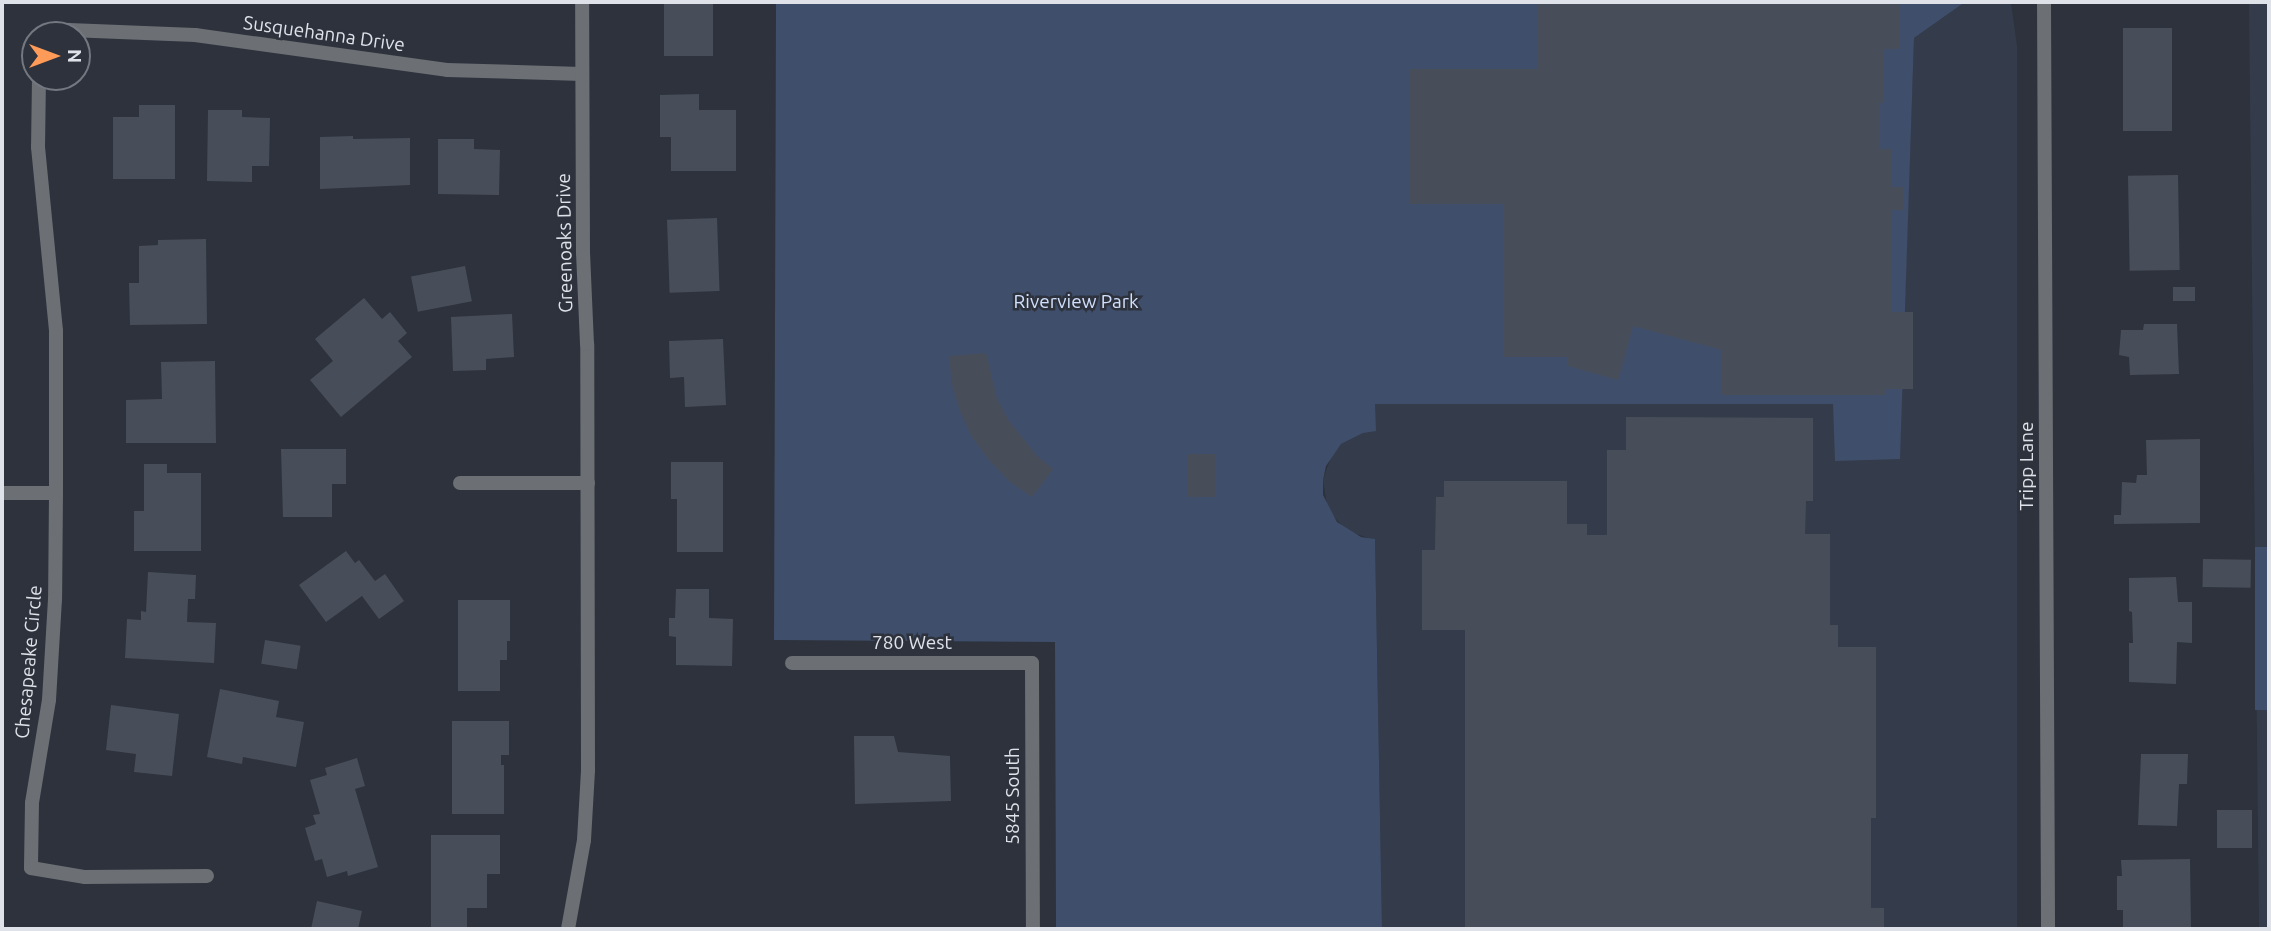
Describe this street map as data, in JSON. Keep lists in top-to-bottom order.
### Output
{
  "streets": {
    "street": [
      "Susquehanna Drive",
      "Greenoaks Drive",
      "Tripp Lane",
      "780 West",
      "Chesapeake Circle",
      "5845 South"
    ]
  },
  "crossings": [
    ["Susquehanna Drive", "Greenoaks Drive"],
    ["780 West", "5845 South"]
  ],
  "parks": ["Riverview Park"],
  "north": "right"
}
